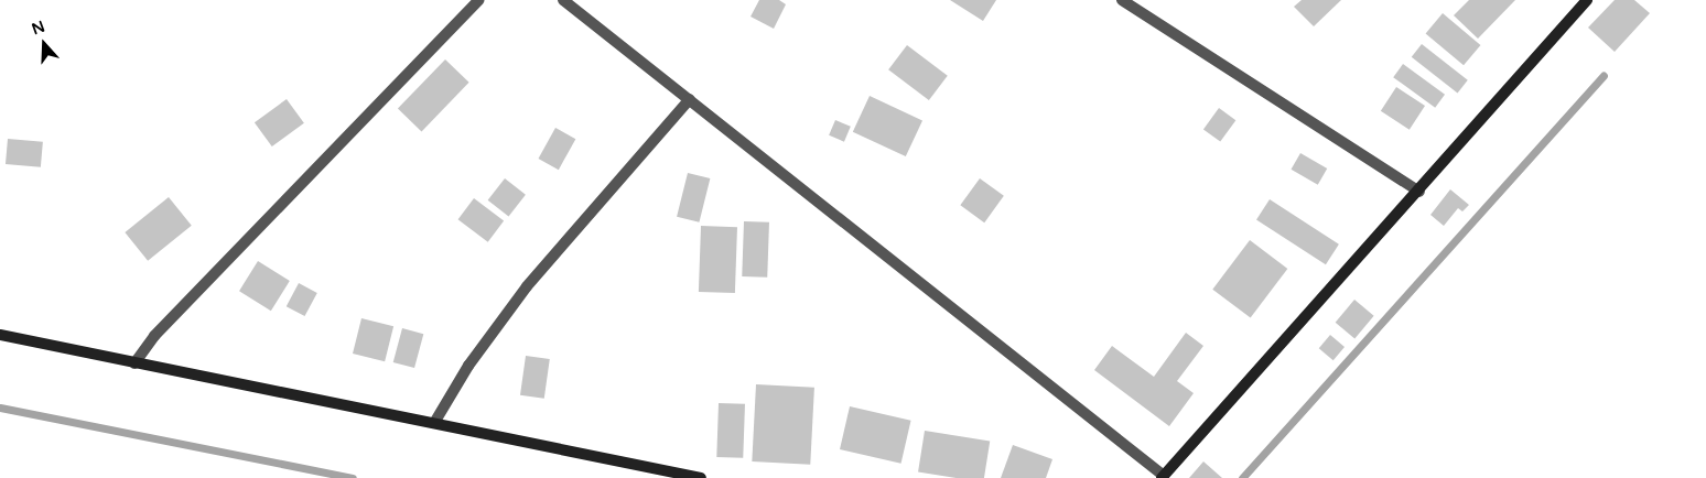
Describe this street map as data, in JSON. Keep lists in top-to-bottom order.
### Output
{
  "north": "top"
}
